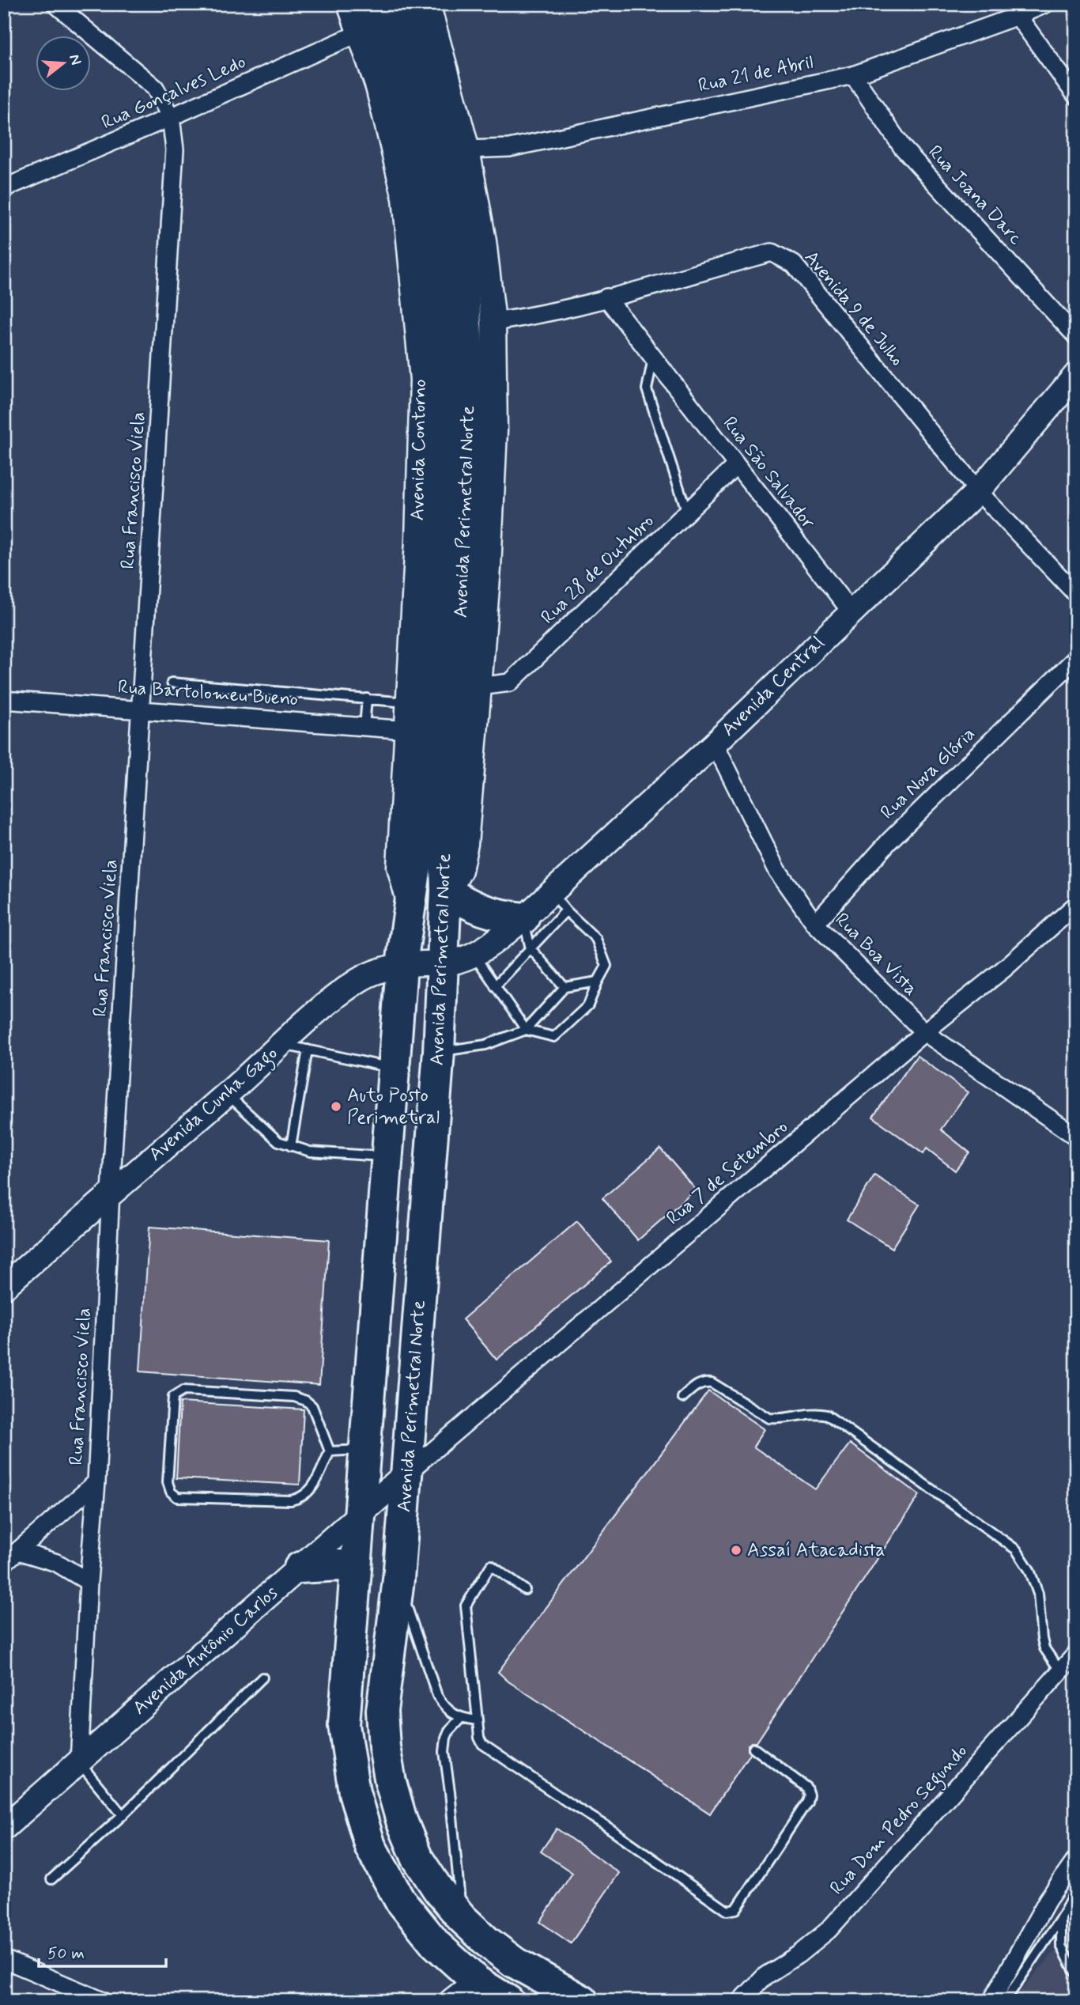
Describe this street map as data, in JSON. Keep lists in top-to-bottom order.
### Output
{
  "streets": {
    "highway": ["Avenida Perimetral Norte"],
    "street": [
      "Rua 21 de Abril",
      "Rua Gonçalves Ledo",
      "Rua Joana Darc",
      "Avenida 9 de Julho",
      "Avenida Contorno",
      "Rua São Salvador",
      "Rua Francisco Viela",
      "Rua 28 de Outubro",
      "Avenida Central",
      "Rua Bartolomeu Bueno",
      "Rua Nova Glória",
      "Rua Boa Vista",
      "Avenida Cunha Gago",
      "Rua 7 de Setembro",
      "Avenida Antônio Carlos",
      "Rua Dom Pedro Segundo"
    ]
  },
  "crossings": [
    ["Rua 21 de Abril", "Rua Joana Darc"],
    ["Rua Gonçalves Ledo", "Avenida Contorno"],
    ["Rua Gonçalves Ledo", "Rua Francisco Viela"],
    ["Avenida 9 de Julho", "Rua São Salvador"],
    ["Avenida 9 de Julho", "Avenida Central"],
    ["Avenida Contorno", "Avenida Perimetral Norte"],
    ["Avenida Contorno", "Rua Bartolomeu Bueno"],
    ["Rua São Salvador", "Rua 28 de Outubro"],
    ["Rua São Salvador", "Avenida Central"],
    ["Rua Francisco Viela", "Rua Bartolomeu Bueno"],
    ["Rua Francisco Viela", "Avenida Cunha Gago"],
    ["Rua Francisco Viela", "Avenida Antônio Carlos"],
    ["Avenida Perimetral Norte", "Avenida Central"],
    ["Avenida Perimetral Norte", "Avenida Cunha Gago"],
    ["Avenida Perimetral Norte", "Rua 7 de Setembro"],
    ["Avenida Perimetral Norte", "Avenida Antônio Carlos"],
    ["Avenida Central", "Rua Boa Vista"],
    ["Avenida Central", "Avenida Cunha Gago"],
    ["Rua Nova Glória", "Rua Boa Vista"],
    ["Rua Boa Vista", "Rua 7 de Setembro"],
    ["Rua 7 de Setembro", "Avenida Antônio Carlos"]
  ],
  "places": ["Auto Posto Perimetral", "Assaí Atacadista"],
  "scale_bar": "50 m",
  "north": "right"
}
